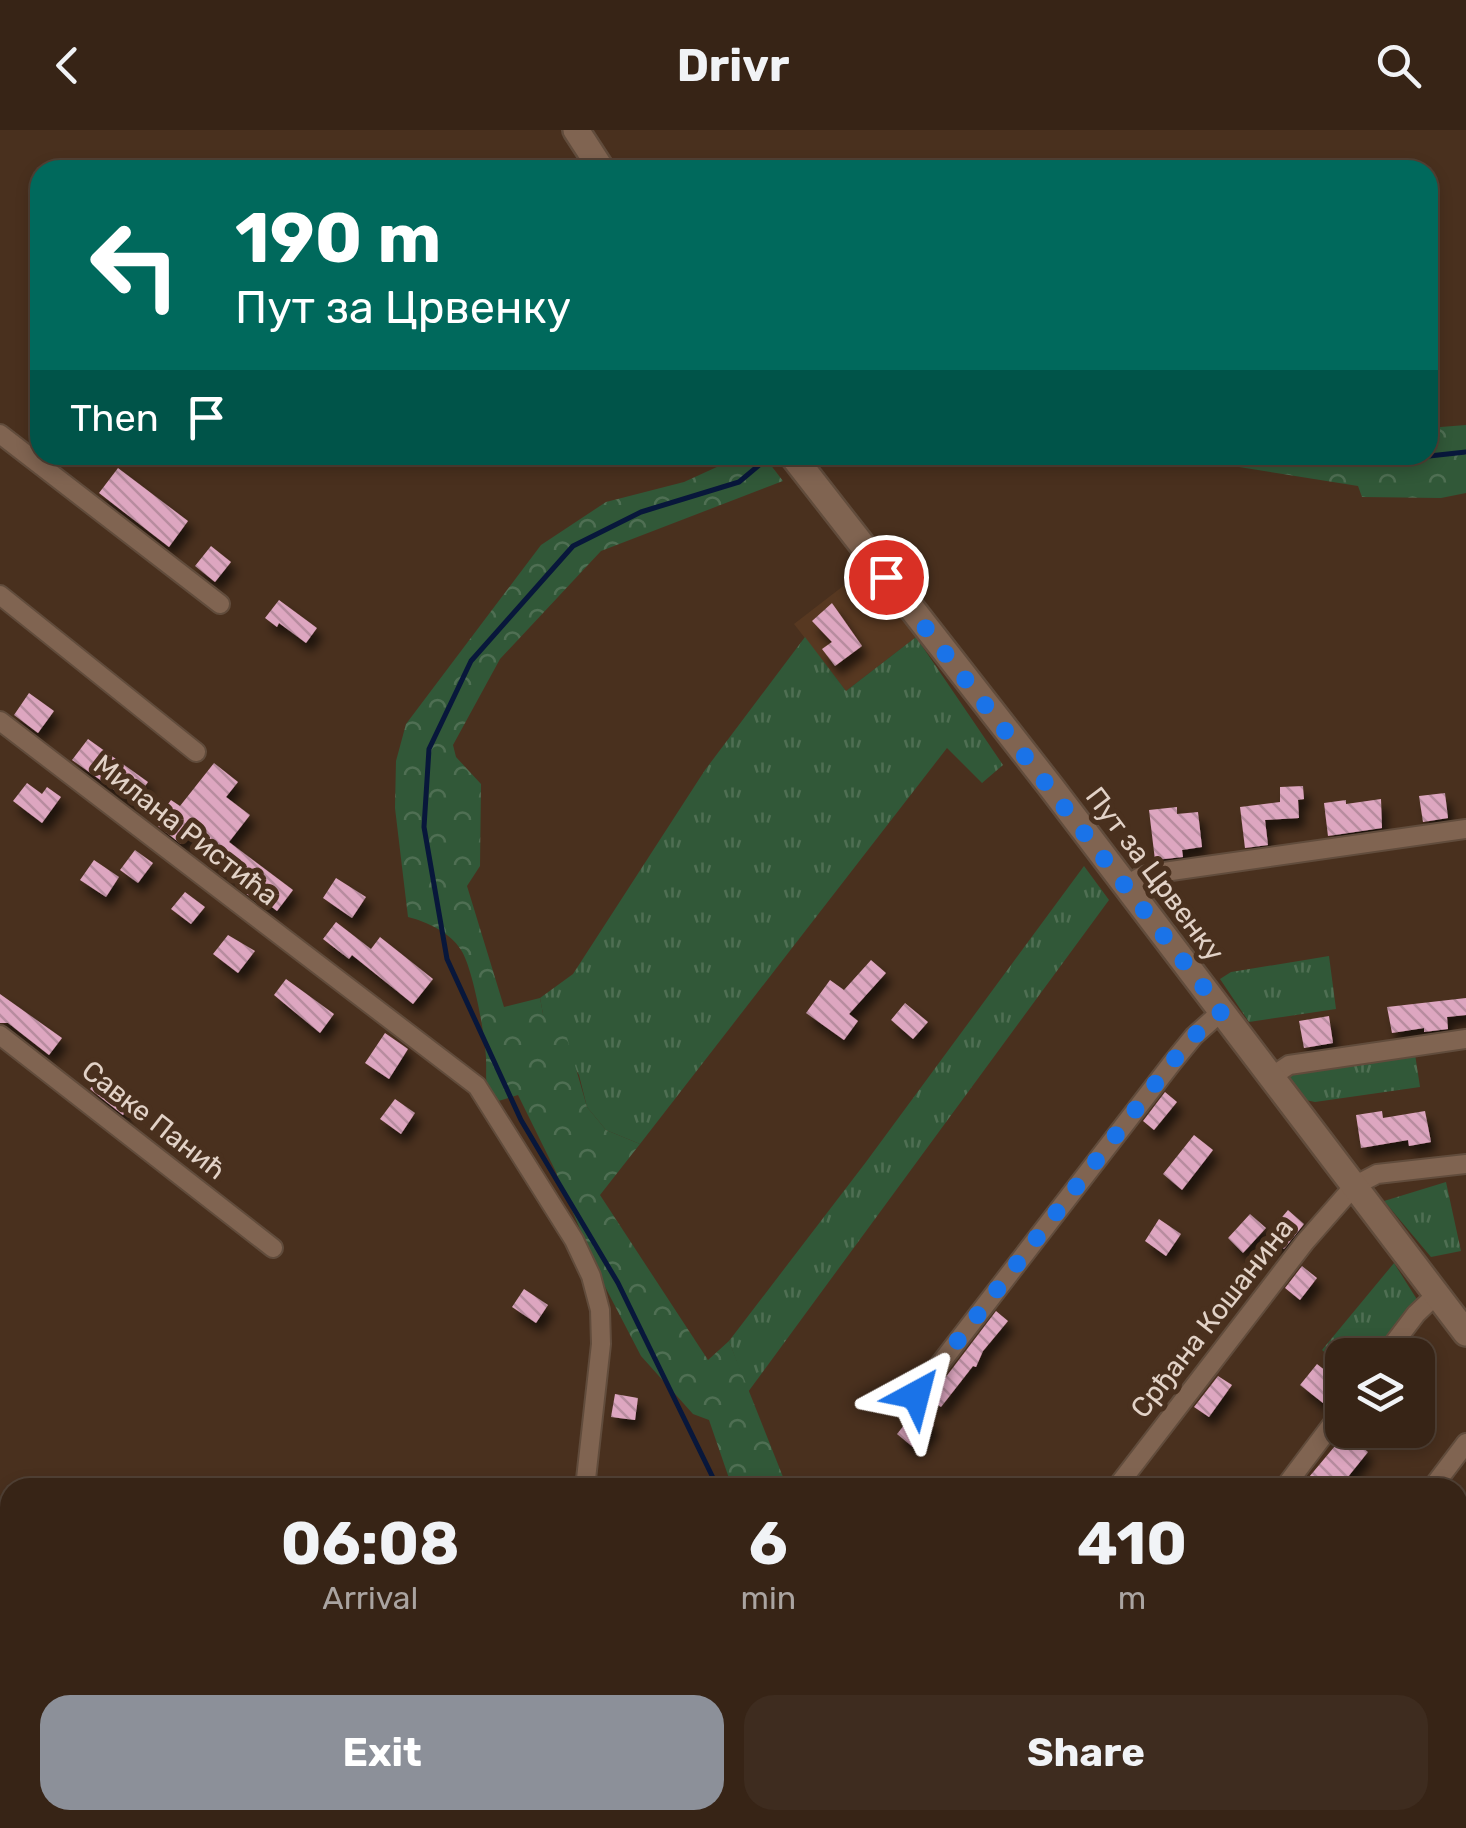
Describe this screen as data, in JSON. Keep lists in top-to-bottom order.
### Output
{
  "streets": {
    "street": [
      "Милана Ристића",
      "Пут за Црвенку",
      "Савке Панић",
      "Срђана Кошанина"
    ]
  },
  "crossings": [
    ["Пут за Црвенку", "Срђана Кошанина"]
  ],
  "page": {
    "header": "Drivr",
    "turn": ["190 m", "Пут за Црвенку"],
    "then": "Then",
    "eta": [
      "06:08",
      "Arrival",
      "6",
      "min",
      "410",
      "m"
    ],
    "buttons": ["Exit", "Share"]
  }
}
